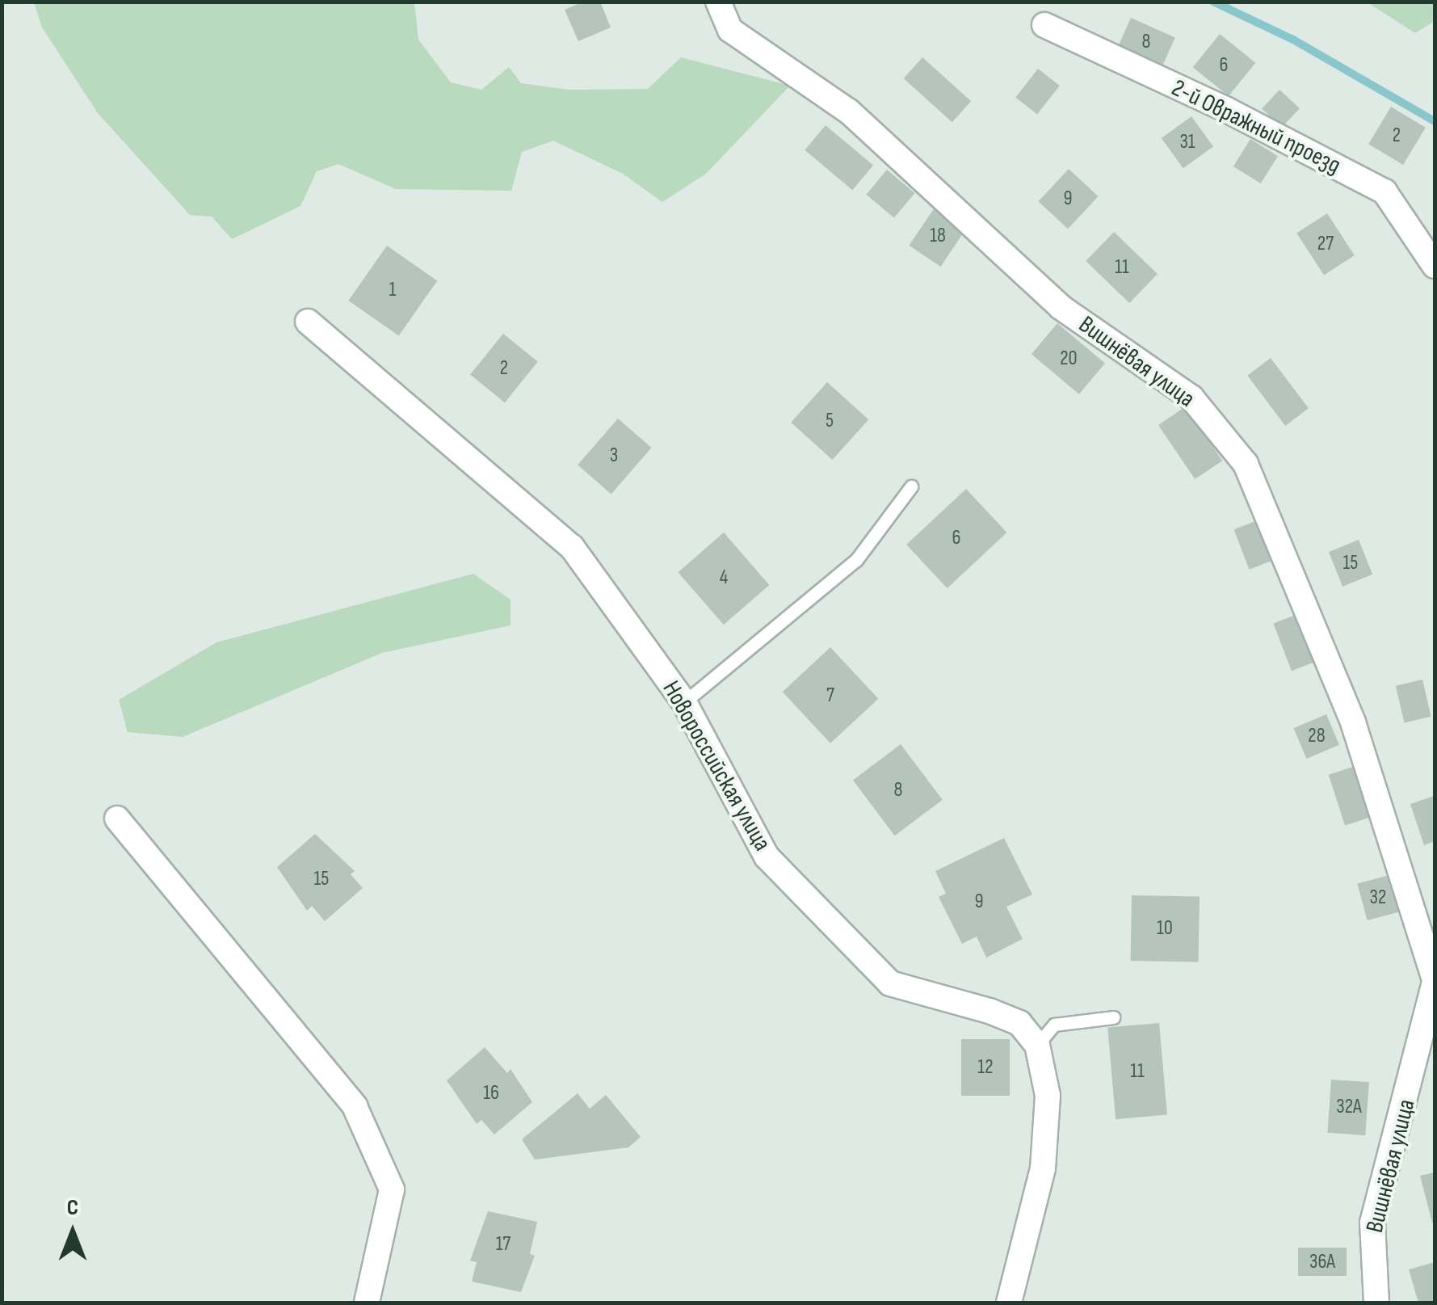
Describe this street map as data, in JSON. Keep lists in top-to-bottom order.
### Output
{
  "streets": {
    "street": ["2-й Овражный проезд", "Вишнёвая улица", "Новороссийская улица"]
  },
  "house_numbers": [
    "8",
    "6",
    "2",
    "31",
    "9",
    "18",
    "27",
    "11",
    "1",
    "20",
    "2",
    "5",
    "3",
    "6",
    "15",
    "4",
    "7",
    "28",
    "8",
    "15",
    "32",
    "9",
    "10",
    "12",
    "11",
    "16",
    "32А",
    "17",
    "36А"
  ],
  "north": "top"
}
